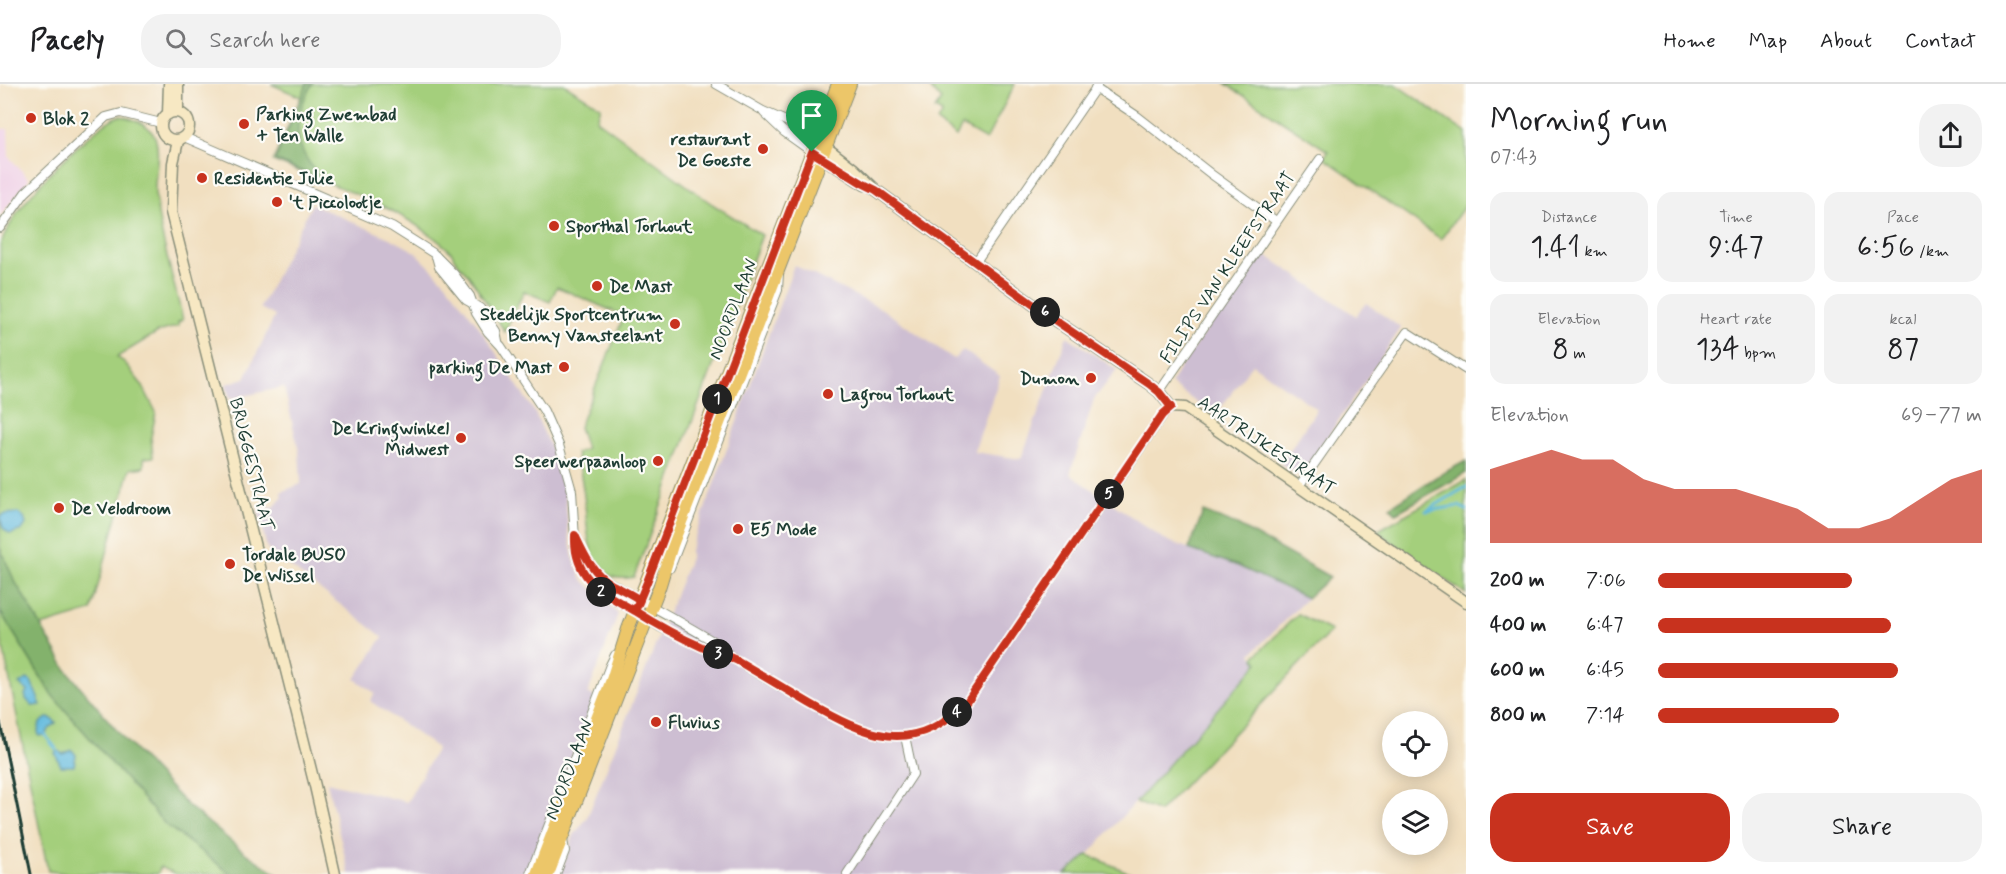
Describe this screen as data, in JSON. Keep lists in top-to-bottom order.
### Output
{
  "streets": {
    "main road": ["NOORDLAAN"],
    "street": ["FILIPS VAN KLEEFSTRAAT", "AARTRIJKESTRAAT", "BRUGGESTRAAT"]
  },
  "crossings": [
    ["FILIPS VAN KLEEFSTRAAT", "AARTRIJKESTRAAT"],
    ["NOORDLAAN", "AARTRIJKESTRAAT"]
  ],
  "places": [
    "Blok 2",
    "Parking Zwembad + Ten Walle",
    "restaurant De Goeste",
    "Residentie Julie",
    "'t Piccolootje",
    "Sporthal Torhout",
    "De Mast",
    "Stedelijk Sportcentrum Benny Vansteelant",
    "parking De Mast",
    "Dumon",
    "Lagrou Torhout",
    "De Kringwinkel Midwest",
    "Speerwerpaanloop",
    "De Velodroom",
    "E5 Mode",
    "Tordale BUSO De Wissel",
    "Fluvius"
  ],
  "page": {
    "header": "Pacely",
    "search": "Search here",
    "nav": [
      "Home",
      "Map",
      "About",
      "Contact"
    ],
    "heading": ["Morning run", "07:43"],
    "stats": [
      ["Distance", "1.41 km"],
      ["Time", "9:47"],
      ["Pace", "6:56 /km"],
      ["Elevation", "8 m"],
      ["Heart rate", "134 bpm"],
      ["kcal", "87"]
    ],
    "pins": [
      "6",
      "1",
      "5",
      "2",
      "3",
      "4"
    ],
    "chart": ["Elevation", "69–77 m"],
    "list": [
      {
        "name": "200 m",
        "note": "7:06"
      },
      {
        "name": "400 m",
        "note": "6:47"
      },
      {
        "name": "600 m",
        "note": "6:45"
      },
      {
        "name": "800 m",
        "note": "7:14"
      }
    ],
    "buttons": ["Save", "Share"]
  }
}
